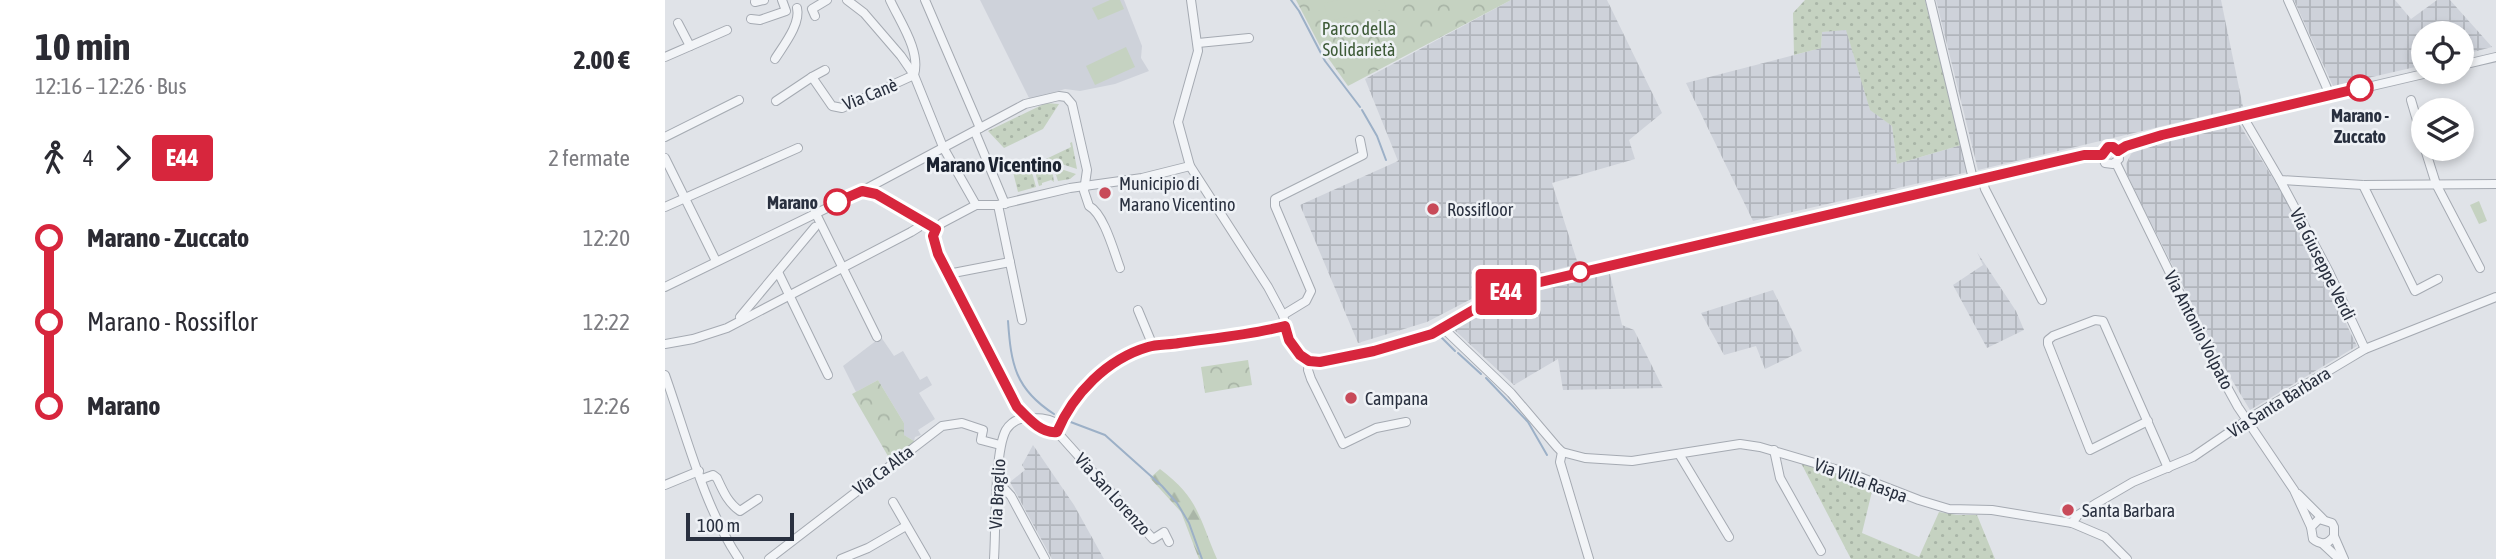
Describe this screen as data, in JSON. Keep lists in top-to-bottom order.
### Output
{
  "streets": {
    "street": [
      "Via Canè",
      "Via Giuseppe Verdi",
      "Via Antonio Volpato",
      "Via Santa Barbara",
      "Via Ca Alta",
      "Via Villa Raspa",
      "Via Braglio",
      "Via San Lorenzo"
    ]
  },
  "crossings": [
    ["Via Giuseppe Verdi", "Via Santa Barbara"],
    ["Via Antonio Volpato", "Via Santa Barbara"],
    ["Via Santa Barbara", "Via Villa Raspa"],
    ["Via Ca Alta", "Via Braglio"]
  ],
  "districts": ["Marano Vicentino"],
  "parks": ["Parco della Solidarietà"],
  "places": [
    "Marano - Zuccato",
    "Municipio di Marano Vicentino",
    "Marano",
    "Rossifloor",
    "Campana",
    "Santa Barbara"
  ],
  "lines": ["bus line E44"],
  "scale_bar": "100 m",
  "page": {
    "heading": ["10 min", "12:16 – 12:26 · Bus", "2.00 €"],
    "on_map": "E44",
    "legs": ["4", "E44", "2 fermate"],
    "list": [
      {
        "name": "Marano - Zuccato",
        "value": "12:20"
      },
      {
        "name": "Marano - Rossiflor",
        "value": "12:22"
      },
      {
        "name": "Marano",
        "value": "12:26"
      }
    ],
    "scale": "100 m"
  }
}
